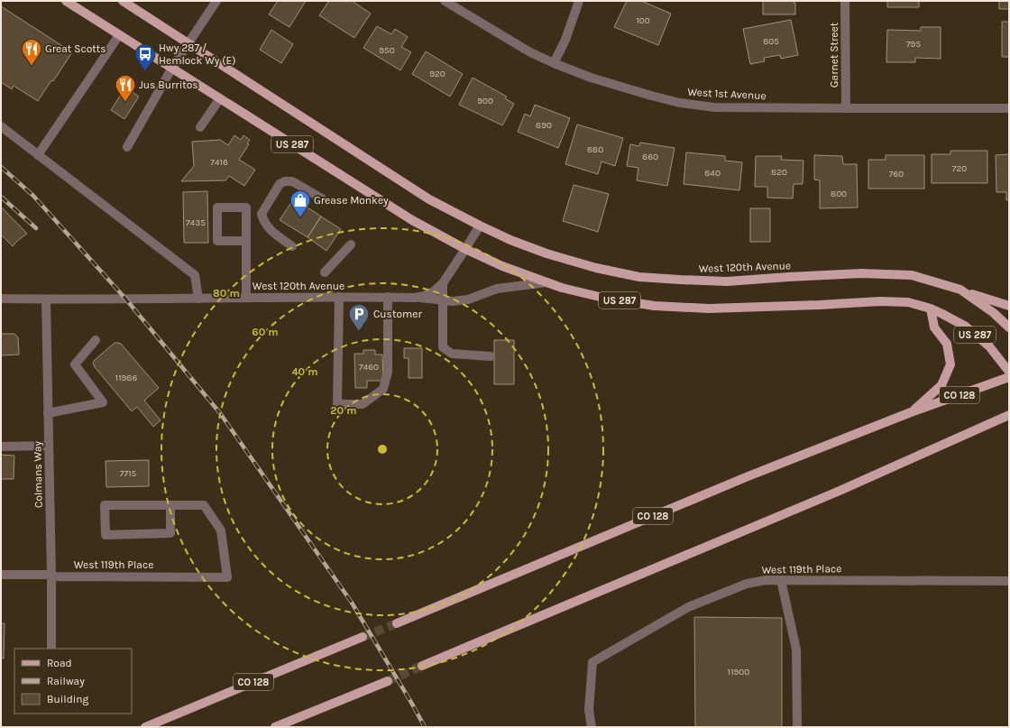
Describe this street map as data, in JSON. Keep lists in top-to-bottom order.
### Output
{
  "streets": {
    "main road": ["US 287", "West 120th Avenue", "CO 128"],
    "street": [
      "Garnet Street",
      "West 1st Avenue",
      "Colmans Way",
      "West 119th Place"
    ]
  },
  "crossings": [
    ["Garnet Street", "West 1st Avenue"],
    ["US 287", "West 120th Avenue"],
    ["West 120th Avenue", "Colmans Way"],
    ["Colmans Way", "West 119th Place"]
  ],
  "places": {
    "restaurant": ["Great Scotts", "Jus Burritos"],
    "bus stop": ["Hwy 287 / Hemlock Wy (E)"],
    "shop": ["Grease Monkey"],
    "parking": ["Customer"]
  },
  "house_numbers": [
    "100",
    "805",
    "795",
    "950",
    "920",
    "900",
    "890",
    "880",
    "860",
    "7416",
    "720",
    "820",
    "840",
    "760",
    "800",
    "7435",
    "7460",
    "11986",
    "7715",
    "11900"
  ],
  "legend": ["Road", "Railway", "Building"],
  "rings": [
    "80 m",
    "60 m",
    "40 m",
    "20 m"
  ]
}
